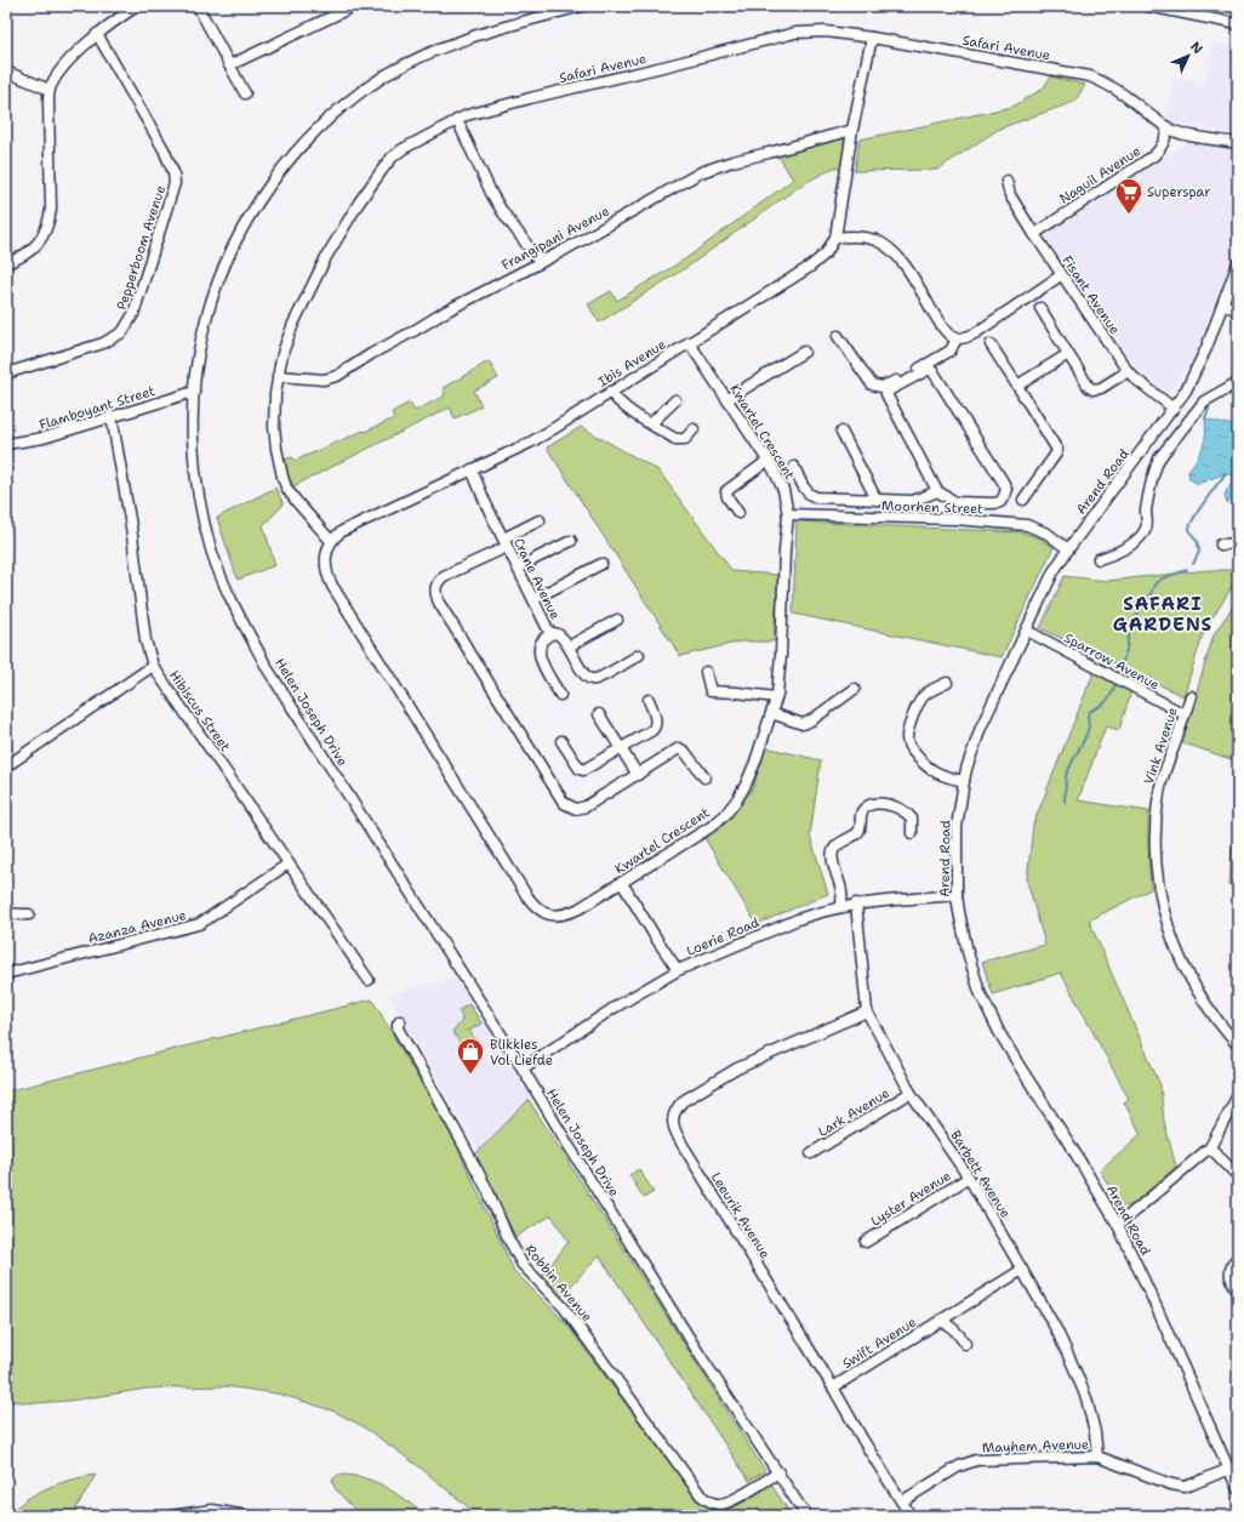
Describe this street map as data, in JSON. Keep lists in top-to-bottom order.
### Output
{
  "streets": {
    "street": [
      "Safari Avenue",
      "Naguil Avenue",
      "Frangipani Avenue",
      "Pepperboom Avenue",
      "Fisant Avenue",
      "Ibis Avenue",
      "Flamboyant Street",
      "Kwartel Crescent",
      "Arend Road",
      "Moorhen Street",
      "Crane Avenue",
      "Sparrow Avenue",
      "Hibiscus Street",
      "Helen Joseph Drive",
      "Vink Avenue",
      "Azanza Avenue",
      "Loerie Road",
      "Lark Avenue",
      "Barbett Avenue",
      "Lyster Avenue",
      "Leeurik Avenue",
      "Robbin Avenue",
      "Swift Avenue",
      "Mayhem Avenue"
    ]
  },
  "crossings": [
    ["Safari Avenue", "Naguil Avenue"],
    ["Safari Avenue", "Frangipani Avenue"],
    ["Safari Avenue", "Ibis Avenue"],
    ["Safari Avenue", "Kwartel Crescent"],
    ["Naguil Avenue", "Fisant Avenue"],
    ["Frangipani Avenue", "Ibis Avenue"],
    ["Fisant Avenue", "Arend Road"],
    ["Ibis Avenue", "Kwartel Crescent"],
    ["Ibis Avenue", "Crane Avenue"],
    ["Flamboyant Street", "Hibiscus Street"],
    ["Flamboyant Street", "Helen Joseph Drive"],
    ["Kwartel Crescent", "Moorhen Street"],
    ["Arend Road", "Moorhen Street"],
    ["Arend Road", "Sparrow Avenue"],
    ["Arend Road", "Loerie Road"],
    ["Arend Road", "Mayhem Avenue"],
    ["Sparrow Avenue", "Vink Avenue"],
    ["Hibiscus Street", "Azanza Avenue"],
    ["Helen Joseph Drive", "Loerie Road"],
    ["Helen Joseph Drive", "Robbin Avenue"],
    ["Loerie Road", "Barbett Avenue"],
    ["Lark Avenue", "Barbett Avenue"],
    ["Barbett Avenue", "Lyster Avenue"],
    ["Barbett Avenue", "Leeurik Avenue"],
    ["Barbett Avenue", "Swift Avenue"],
    ["Barbett Avenue", "Mayhem Avenue"],
    ["Leeurik Avenue", "Swift Avenue"],
    ["Leeurik Avenue", "Mayhem Avenue"]
  ],
  "districts": ["SAFARI GARDENS"],
  "places": {
    "supermarket": ["Superspar"],
    "shop": ["Blikkies Vol Liefde"]
  },
  "north": "top right"
}
